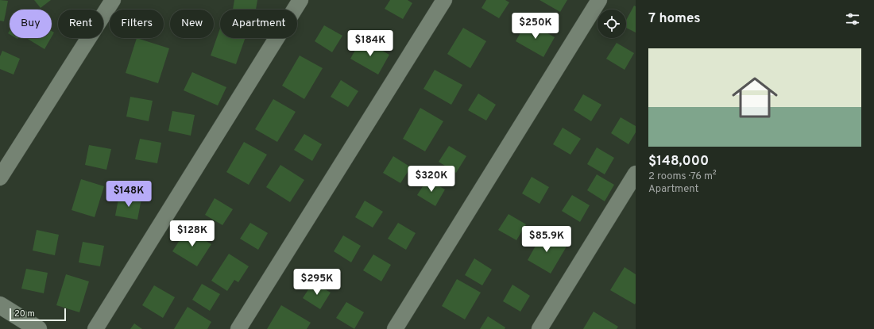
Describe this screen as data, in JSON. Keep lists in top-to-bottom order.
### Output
{
  "scale_bar": "20 m",
  "page": {
    "heading": "7 homes",
    "chip": [
      "Buy",
      "Rent",
      "Filters",
      "New",
      "Apartment"
    ],
    "price": [
      "$250K",
      "$184K",
      "$320K",
      "$148K",
      "$128K",
      "$85.9K",
      "$295K"
    ],
    "list": [
      {
        "name": "$148,000",
        "note": "2 rooms · 76 m² · Apartment"
      }
    ],
    "scale": "20 m"
  }
}
